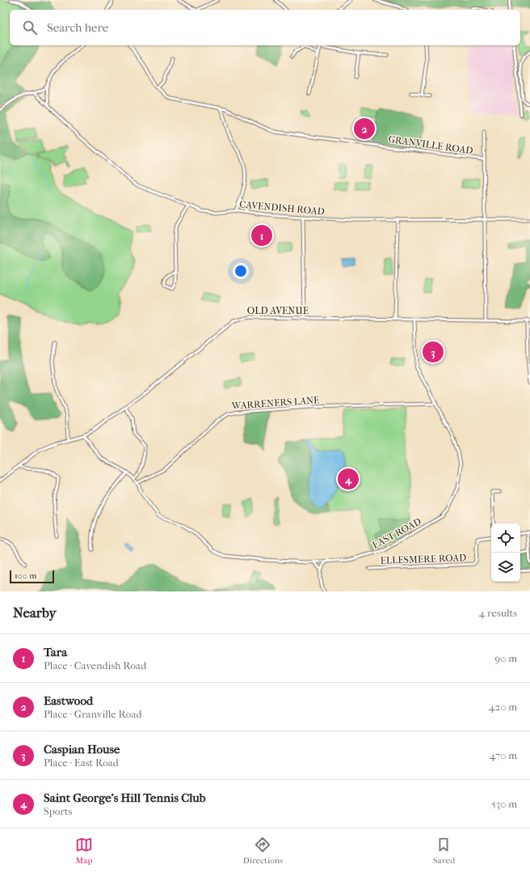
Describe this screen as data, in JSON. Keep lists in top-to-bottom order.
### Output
{
  "streets": {
    "street": [
      "GRANVILLE ROAD",
      "CAVENDISH ROAD",
      "OLD AVENUE",
      "WARRENERS LANE",
      "EAST ROAD",
      "ELLESMERE ROAD"
    ]
  },
  "crossings": [
    ["GRANVILLE ROAD", "CAVENDISH ROAD"],
    ["GRANVILLE ROAD", "OLD AVENUE"],
    ["OLD AVENUE", "EAST ROAD"],
    ["WARRENERS LANE", "EAST ROAD"]
  ],
  "scale_bar": "100 m",
  "page": {
    "search": "Search here",
    "pins": [
      "2",
      "1",
      "3",
      "4"
    ],
    "scale": "100 m",
    "heading": ["Nearby", "4 results"],
    "list": [
      {
        "mark": "1",
        "name": "Tara",
        "note": "Place · Cavendish Road",
        "value": "90 m"
      },
      {
        "mark": "2",
        "name": "Eastwood",
        "note": "Place · Granville Road",
        "value": "420 m"
      },
      {
        "mark": "3",
        "name": "Caspian House",
        "note": "Place · East Road",
        "value": "470 m"
      },
      {
        "mark": "4",
        "name": "Saint George's Hill Tennis Club",
        "note": "Sports",
        "value": "530 m"
      }
    ],
    "nav": ["Map", "Directions", "Saved"]
  }
}
